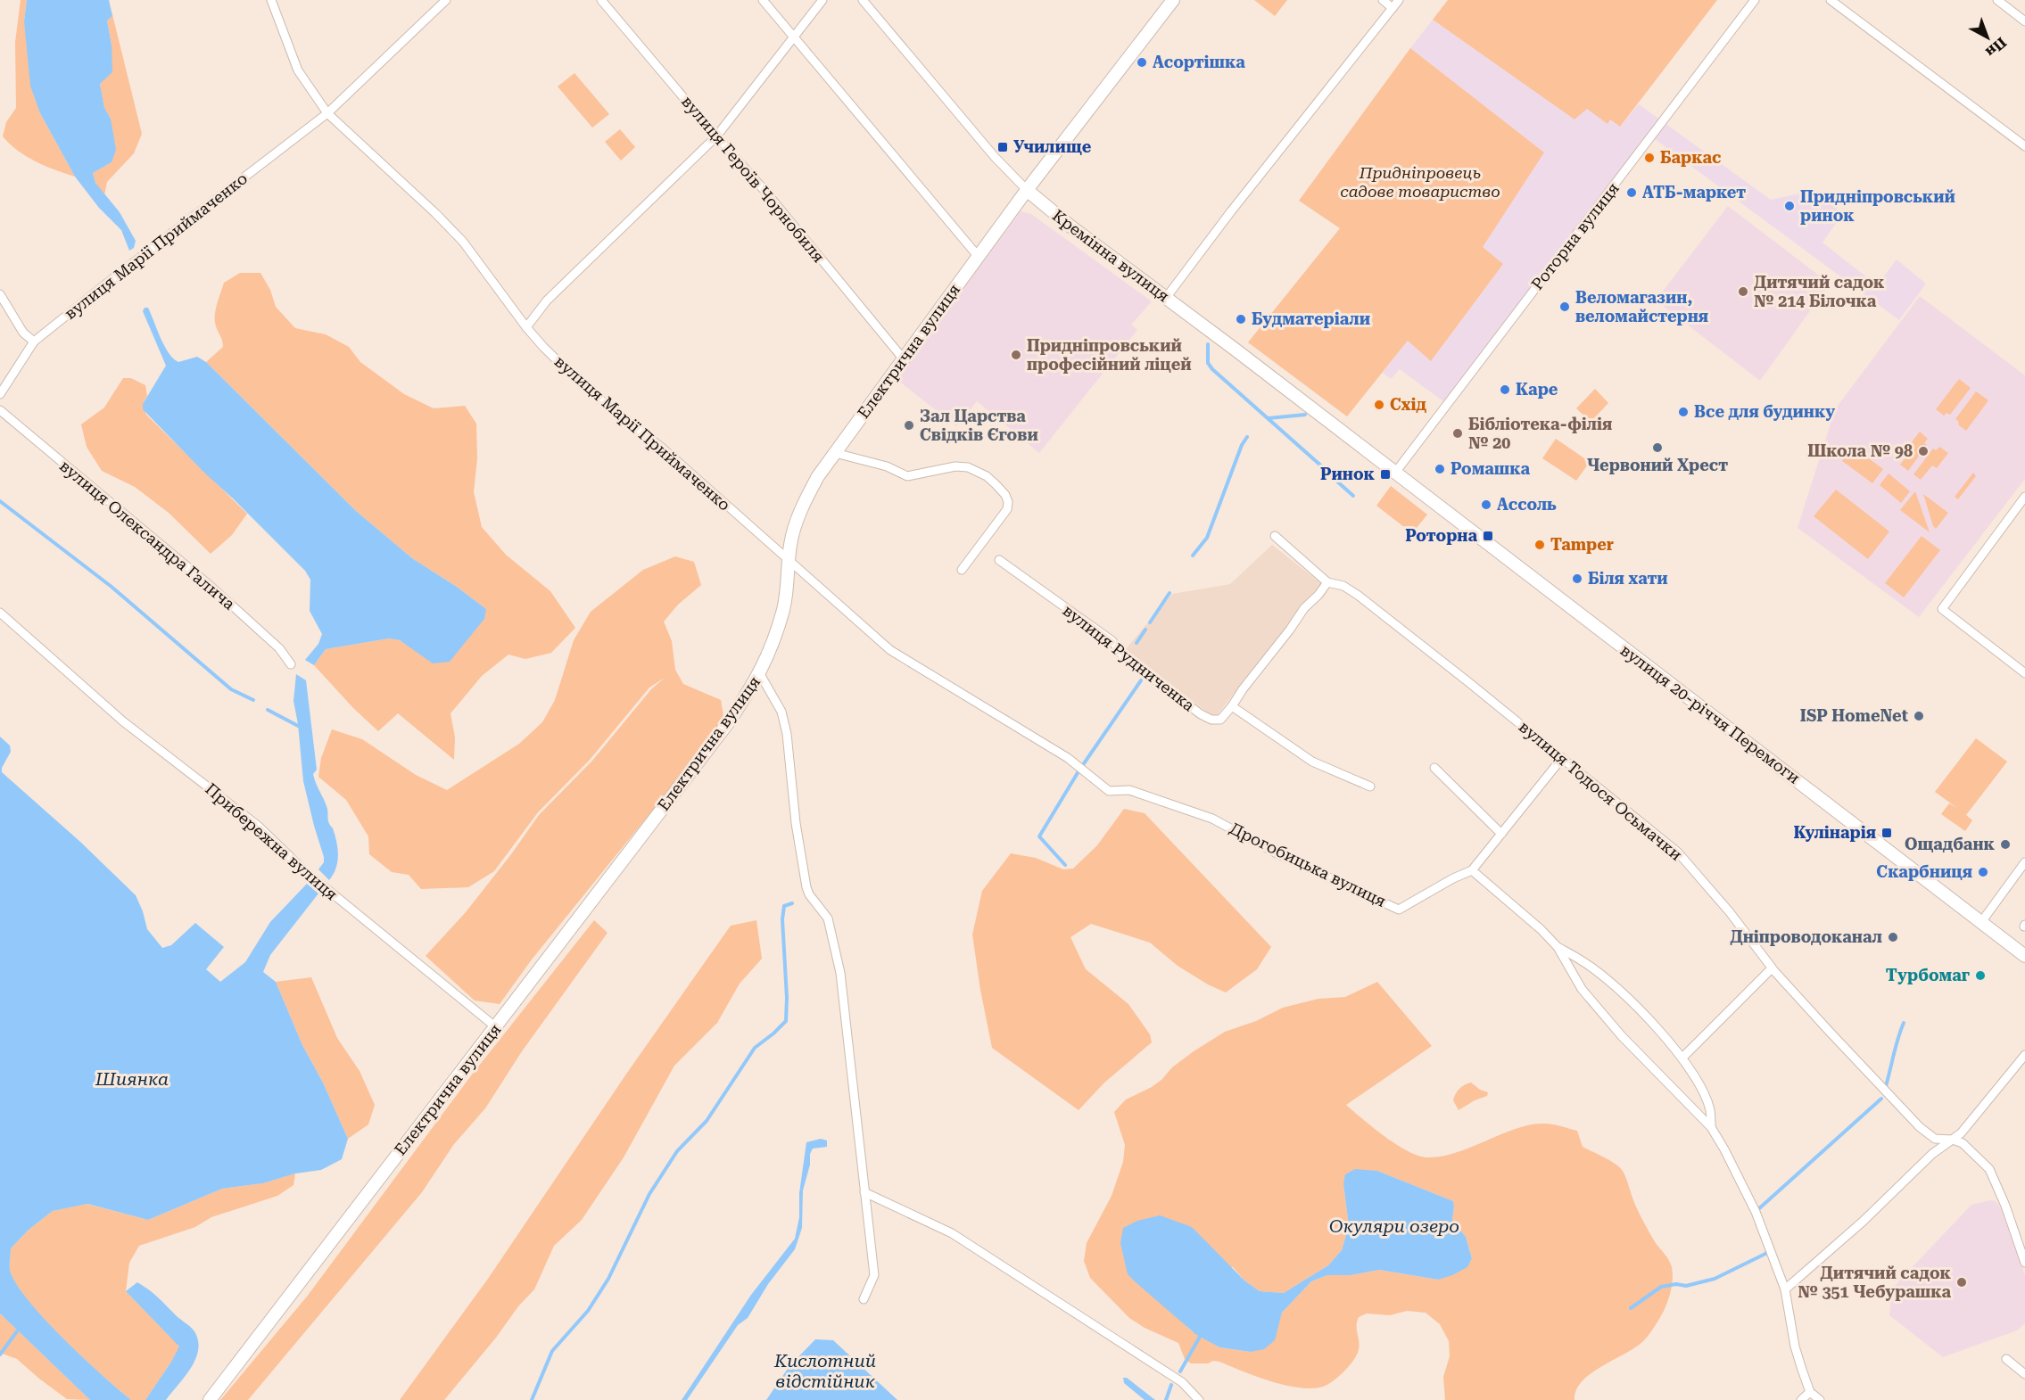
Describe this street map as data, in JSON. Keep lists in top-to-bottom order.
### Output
{
  "streets": {
    "street": [
      "вулиця Героїв Чорнобиля",
      "Роторна вулиця",
      "вулиця Марії Приймаченко",
      "Кремінна вулиця",
      "Електрична вулиця",
      "вулиця Олександра Галича",
      "вулиця Рудниченка",
      "вулиця 20-річчя Перемоги",
      "вулиця Тодося Осьмачки",
      "Прибережна вулиця",
      "Дрогобицька вулиця"
    ]
  },
  "crossings": [
    ["вулиця Героїв Чорнобиля", "Електрична вулиця"],
    ["Роторна вулиця", "Кремінна вулиця"],
    ["Роторна вулиця", "вулиця 20-річчя Перемоги"],
    ["вулиця Марії Приймаченко", "Електрична вулиця"],
    ["вулиця Марії Приймаченко", "Дрогобицька вулиця"],
    ["Кремінна вулиця", "Електрична вулиця"],
    ["Кремінна вулиця", "вулиця 20-річчя Перемоги"],
    ["Електрична вулиця", "Прибережна вулиця"],
    ["Електрична вулиця", "Дрогобицька вулиця"]
  ],
  "water": ["Шиянка", "Окуляри озеро", "Кислотний відстійник"],
  "parks": ["Придніпровець садове товариство"],
  "places": {
    "other": [
      "Асортішка",
      "Баркас",
      "АТБ-маркет",
      "Придніпровський ринок",
      "Дитячий садок № 214 Білочка",
      "Веломагазин, веломайстерня",
      "Будматеріали",
      "Придніпровський професійний ліцей",
      "Каре",
      "Схід",
      "Все для будинку",
      "Зал Царства Свідків Єгови",
      "Бібліотека-філія № 20",
      "Червоний Хрест",
      "Школа № 98",
      "Ромашка",
      "Ассоль",
      "Tamper",
      "Біля хати",
      "ISP HomeNet",
      "Ощадбанк",
      "Скарбниця",
      "Дніпроводоканал",
      "Турбомаг",
      "Дитячий садок № 351 Чебурашка"
    ],
    "transit": [
      "Училище",
      "Ринок",
      "Роторна",
      "Кулінарія"
    ]
  },
  "north": "bottom right"
}
